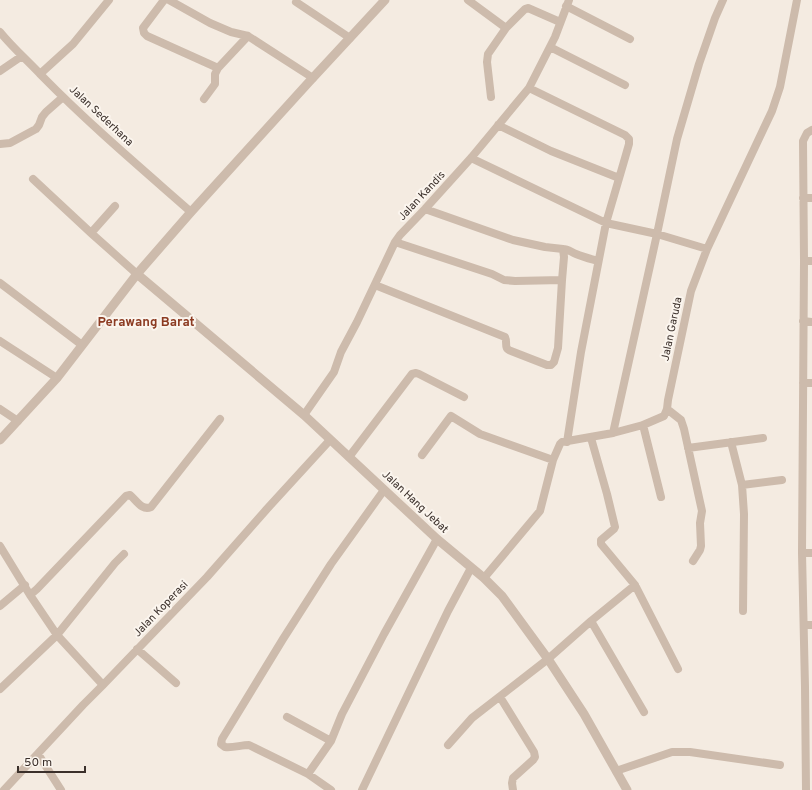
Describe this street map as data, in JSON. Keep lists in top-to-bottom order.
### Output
{
  "streets": {
    "street": [
      "Jalan Sederhana",
      "Jalan Kandis",
      "Jalan Garuda",
      "Jalan Hang Jebat",
      "Jalan Koperasi"
    ]
  },
  "crossings": [
    ["Jalan Kandis", "Jalan Hang Jebat"],
    ["Jalan Hang Jebat", "Jalan Koperasi"]
  ],
  "districts": ["Perawang Barat"],
  "scale_bar": "50 m"
}
